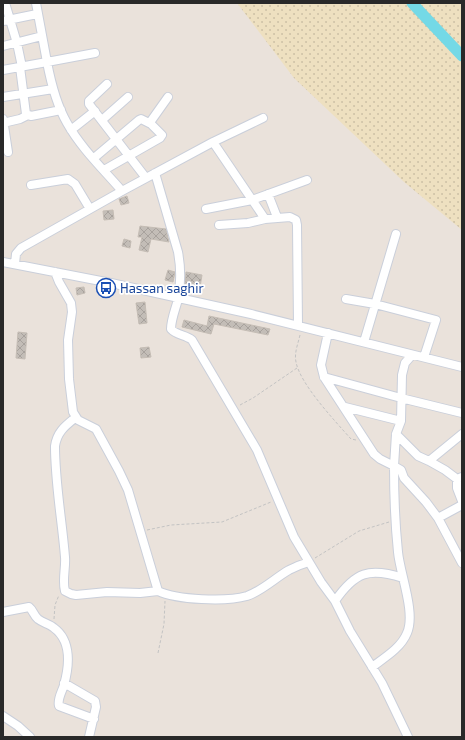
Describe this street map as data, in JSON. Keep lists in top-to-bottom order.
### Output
{
  "places": {
    "bus stop": ["Hassan saghir"]
  }
}
